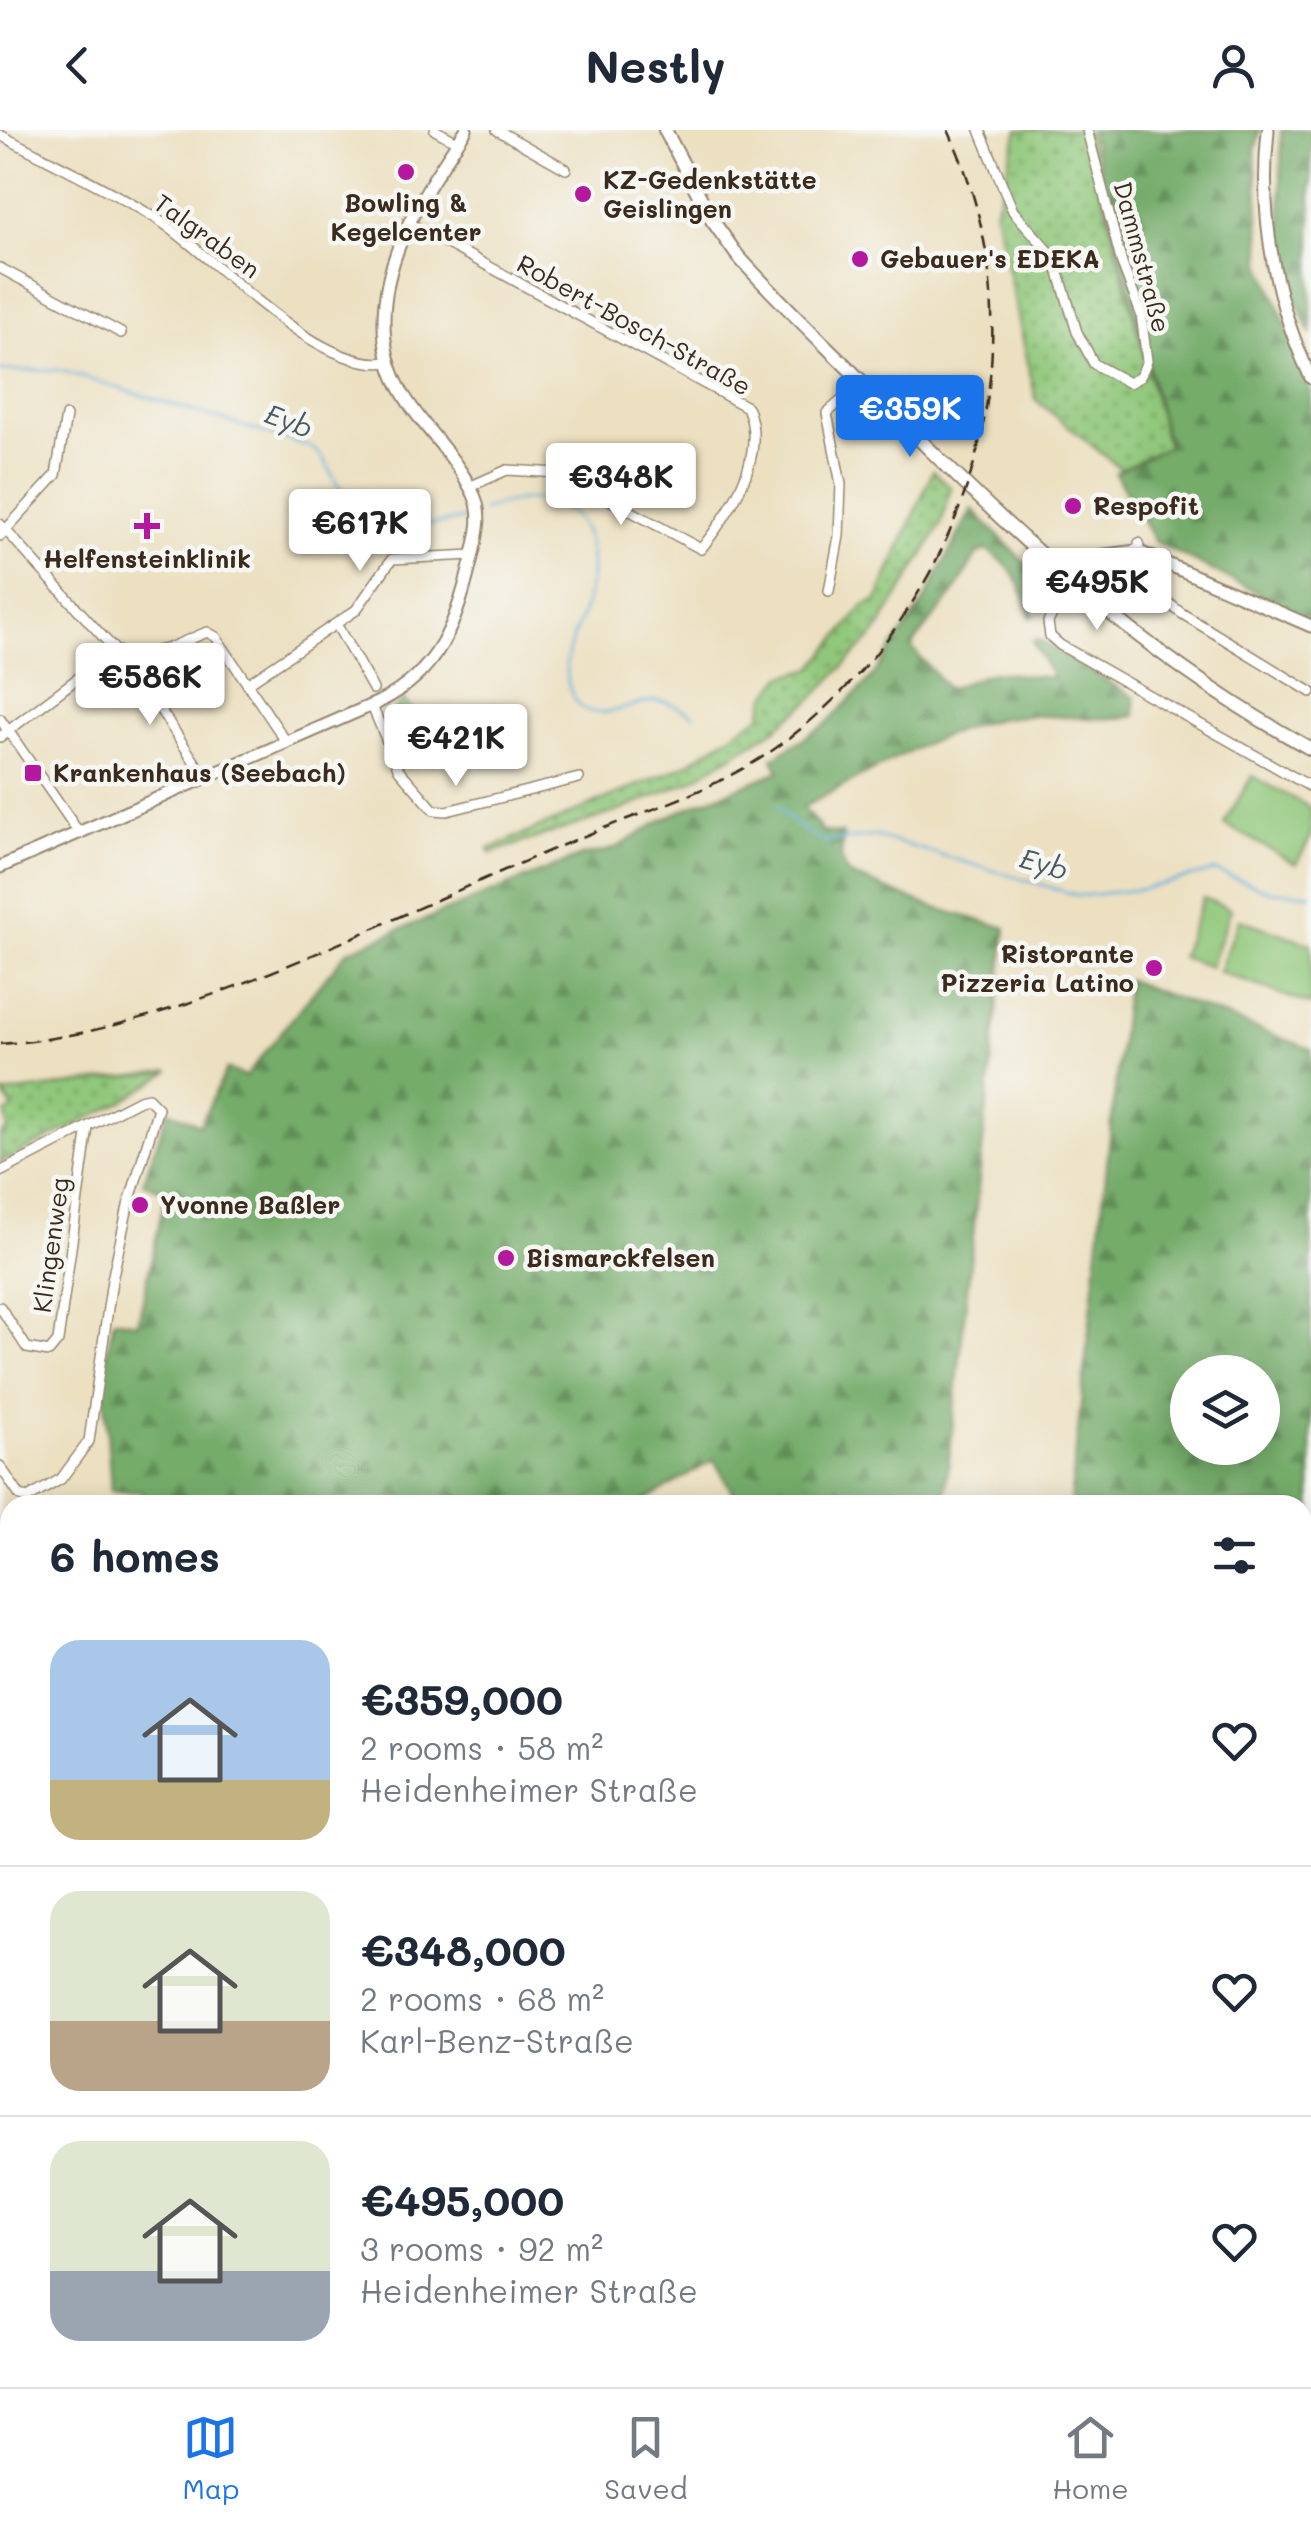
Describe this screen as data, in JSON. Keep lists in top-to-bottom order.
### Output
{
  "streets": {
    "street": [
      "Talgraben",
      "Dammstraße",
      "Robert-Bosch-Straße",
      "Klingenweg"
    ]
  },
  "water": ["Eyb"],
  "places": {
    "other": [
      "Bowling & Kegelcenter",
      "KZ-Gedenkstätte Geislingen",
      "Gebauer's EDEKA",
      "Respofit",
      "Ristorante Pizzeria Latino",
      "Yvonne Baßler",
      "Bismarckfelsen"
    ],
    "health": ["Helfensteinklinik"],
    "transit": ["Krankenhaus (Seebach)"]
  },
  "page": {
    "header": "Nestly",
    "price": [
      "€359K",
      "€348K",
      "€617K",
      "€495K",
      "€586K",
      "€421K"
    ],
    "heading": "6 homes",
    "list": [
      {
        "name": "€359,000",
        "note": "2 rooms · 58 m² · Heidenheimer Straße"
      },
      {
        "name": "€348,000",
        "note": "2 rooms · 68 m² · Karl-Benz-Straße"
      },
      {
        "name": "€495,000",
        "note": "3 rooms · 92 m² · Heidenheimer Straße"
      }
    ],
    "tabs": ["Map", "Saved", "Home"]
  }
}
